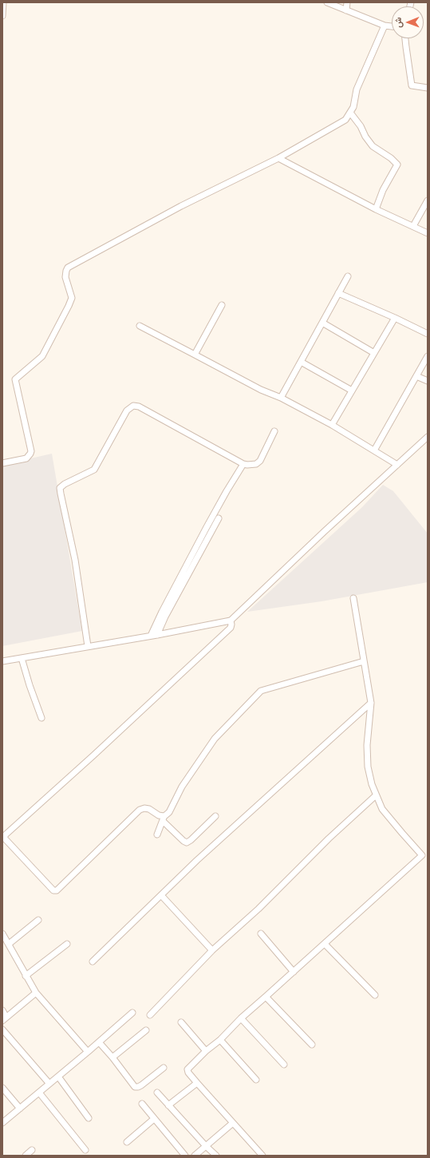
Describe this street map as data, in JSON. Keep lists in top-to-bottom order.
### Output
{
  "north": "left"
}
